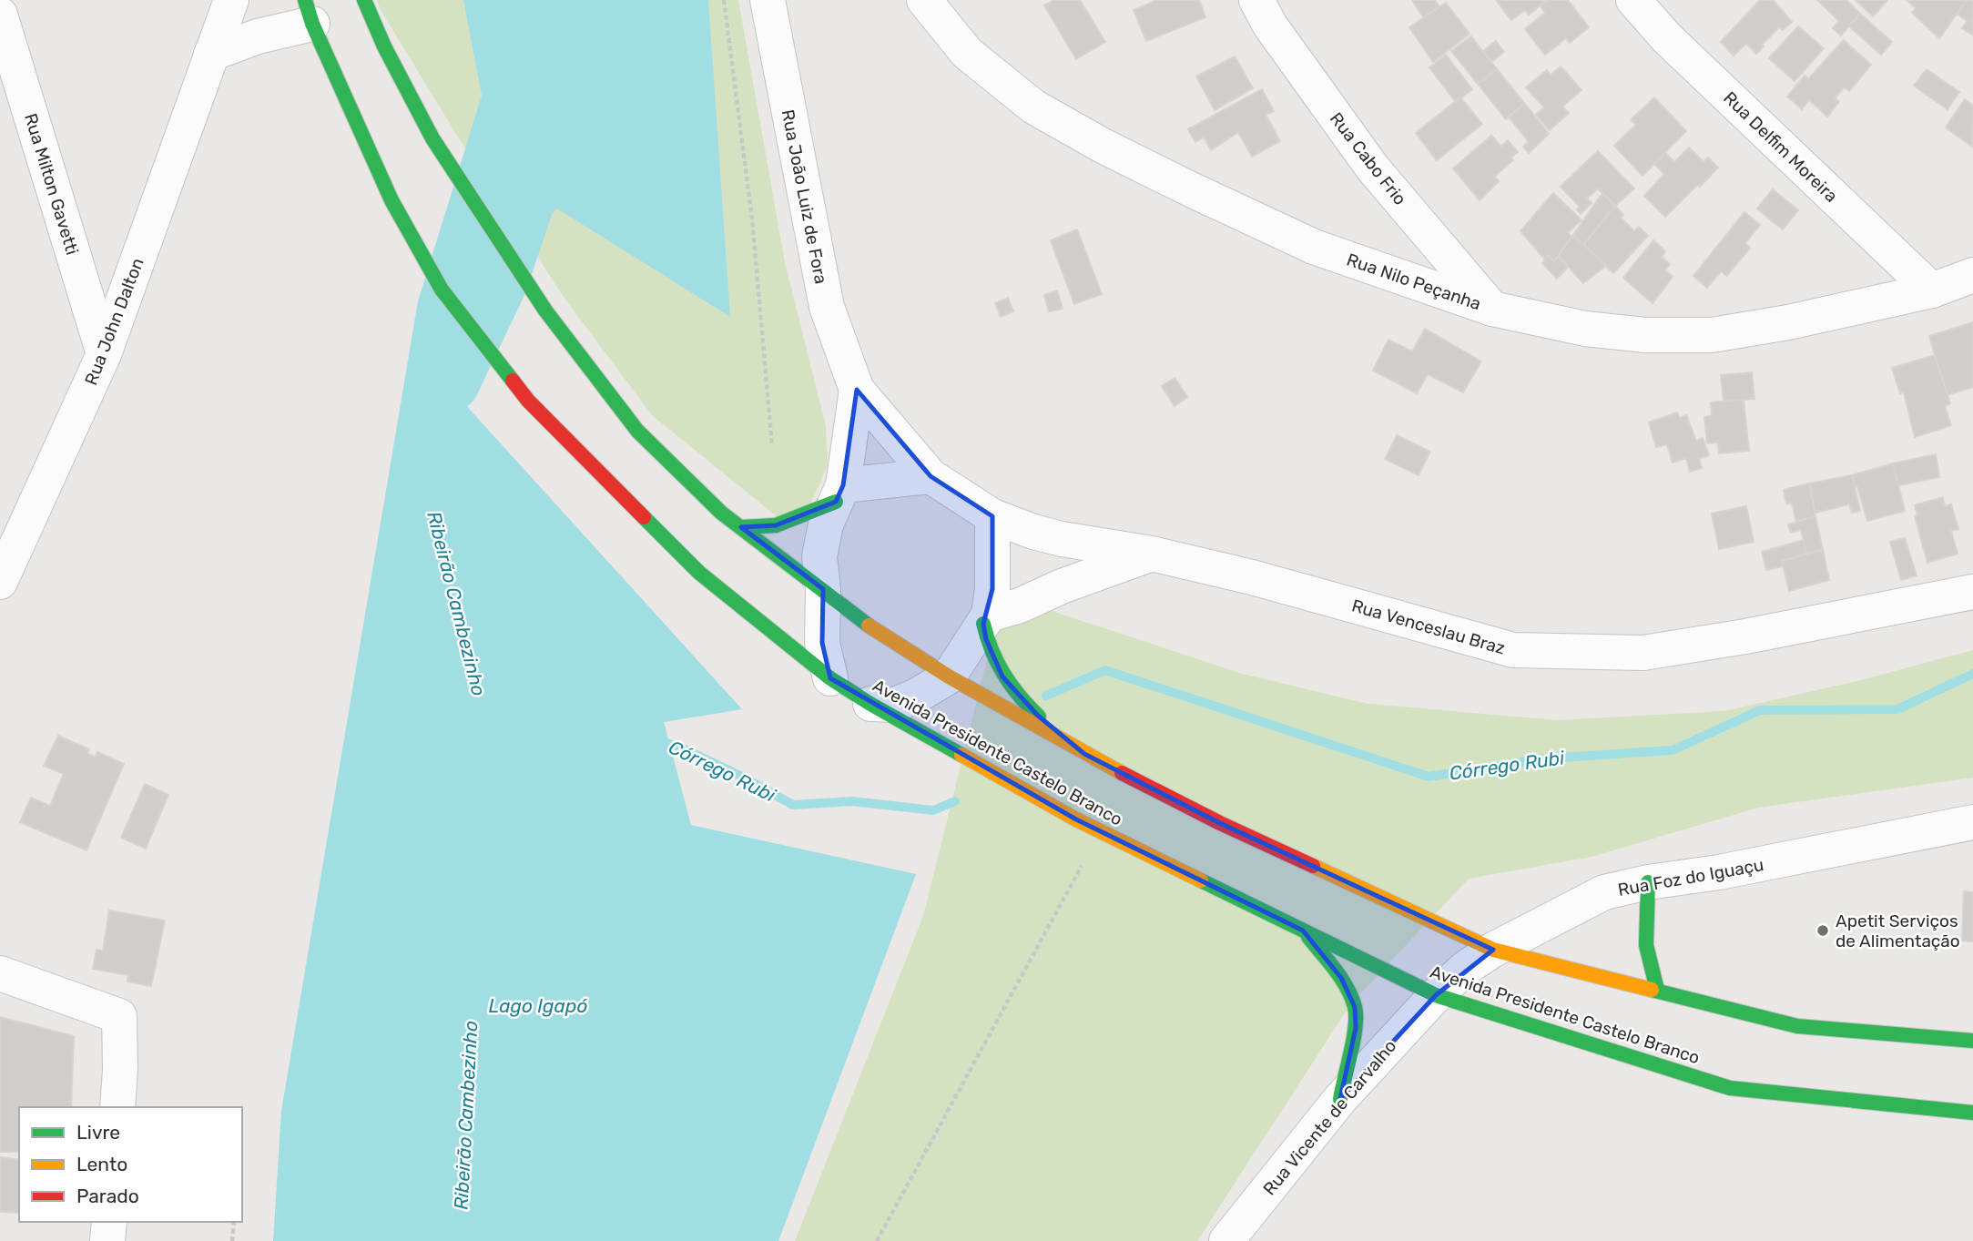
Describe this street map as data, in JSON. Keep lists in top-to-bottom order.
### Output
{
  "streets": {
    "main road": ["Avenida Presidente Castelo Branco"],
    "street": [
      "Rua Delfim Moreira",
      "Rua Cabo Frio",
      "Rua Milton Gavetti",
      "Rua João Luiz de Fora",
      "Rua Nilo Peçanha",
      "Rua John Dalton",
      "Rua Venceslau Braz",
      "Rua Foz do Iguaçu",
      "Rua Vicente de Carvalho"
    ]
  },
  "crossings": [
    ["Rua Delfim Moreira", "Rua Nilo Peçanha"],
    ["Rua Cabo Frio", "Rua Nilo Peçanha"],
    ["Rua Milton Gavetti", "Rua John Dalton"],
    ["Rua João Luiz de Fora", "Rua Venceslau Braz"],
    ["Avenida Presidente Castelo Branco", "Rua Foz do Iguaçu"],
    ["Avenida Presidente Castelo Branco", "Rua Vicente de Carvalho"],
    ["Rua Foz do Iguaçu", "Rua Vicente de Carvalho"]
  ],
  "water": ["Ribeirão Cambezinho", "Córrego Rubi", "Lago Igapó"],
  "places": ["Apetit Serviços de Alimentação"],
  "legend": ["Livre", "Lento", "Parado"]
}
